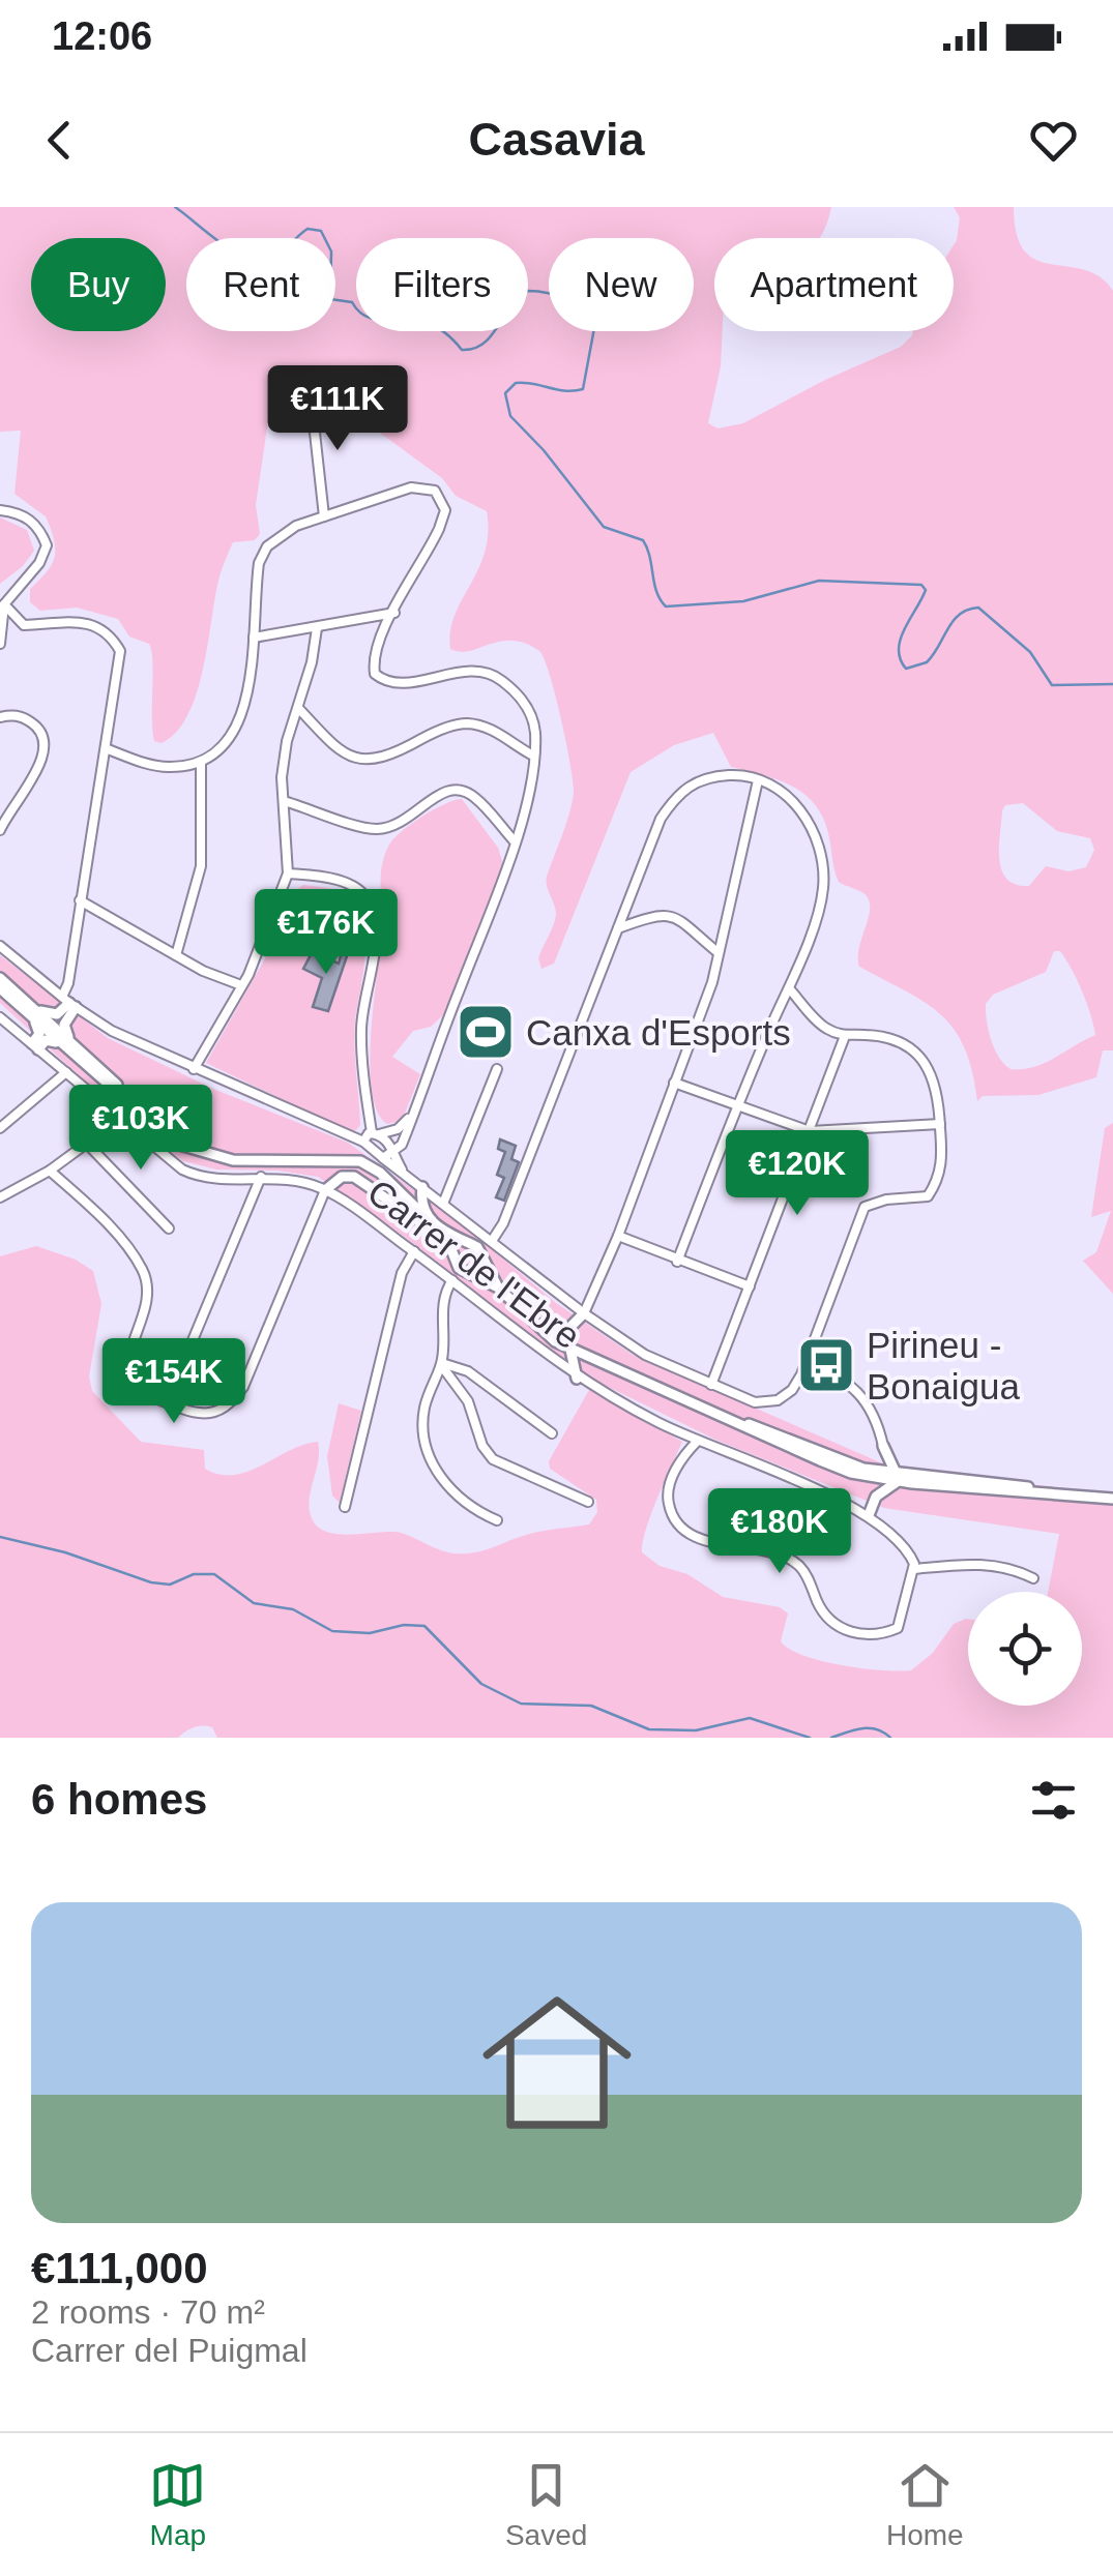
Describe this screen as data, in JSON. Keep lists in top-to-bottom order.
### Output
{
  "streets": {
    "street": ["Carrer de l'Ebre"]
  },
  "places": {
    "sports": ["Canxa d'Esports"],
    "bus stop": ["Pirineu - Bonaigua"]
  },
  "page": {
    "status": "12:06",
    "header": "Casavia",
    "chip": [
      "Buy",
      "Rent",
      "Filters",
      "New",
      "Apartment"
    ],
    "price": [
      "€111K",
      "€176K",
      "€103K",
      "€120K",
      "€154K",
      "€180K"
    ],
    "heading": "6 homes",
    "list": [
      {
        "name": "€111,000",
        "note": "2 rooms · 70 m² · Carrer del Puigmal"
      }
    ],
    "tabs": ["Map", "Saved", "Home"]
  }
}
